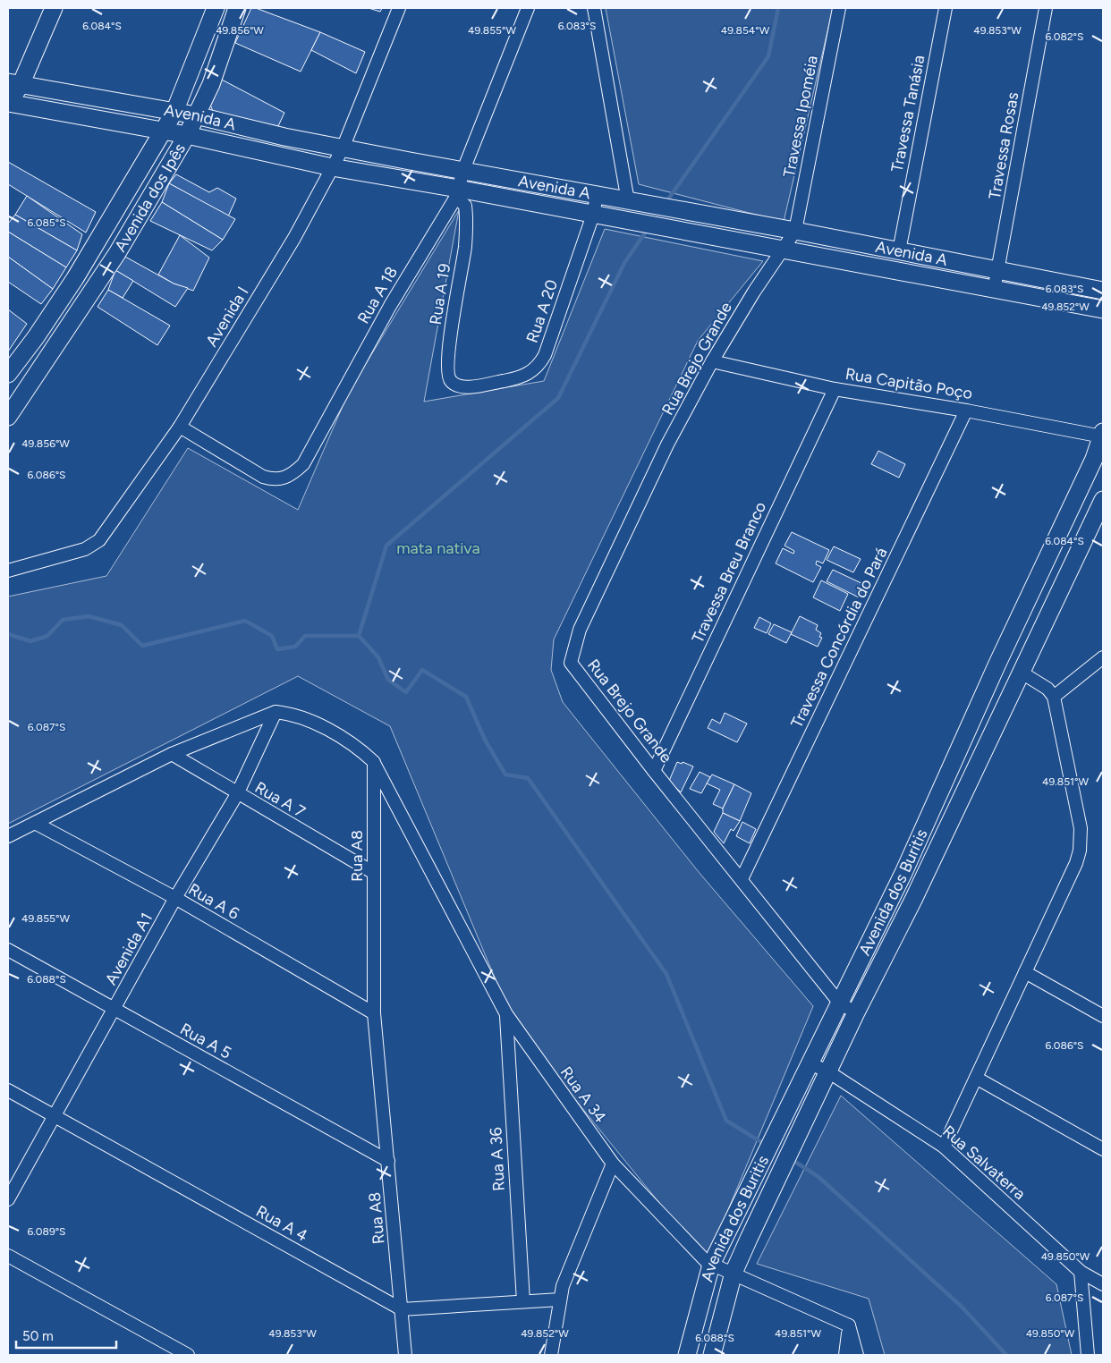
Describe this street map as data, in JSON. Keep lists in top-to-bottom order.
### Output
{
  "streets": {
    "main road": ["Avenida A", "Avenida dos Ipês", "Avenida dos Buritis"],
    "street": [
      "Travessa Tanásia",
      "Travessa Ipoméia",
      "Travessa Rosas",
      "Rua A 19",
      "Rua A 18",
      "Rua A 20",
      "Avenida I",
      "Rua Brejo Grande",
      "Rua Capitão Poço",
      "Travessa Breu Branco",
      "Travessa Concórdia do Pará",
      "Rua A 7",
      "Rua A8",
      "Rua A 6",
      "Avenida A1",
      "Rua A 5",
      "Rua A 34",
      "Rua A 36",
      "Rua Salvaterra",
      "Rua A 4"
    ]
  },
  "crossings": [
    ["Travessa Tanásia", "Avenida A"],
    ["Travessa Ipoméia", "Avenida A"],
    ["Travessa Ipoméia", "Rua Brejo Grande"],
    ["Avenida A", "Travessa Rosas"],
    ["Avenida A", "Avenida dos Ipês"],
    ["Avenida A", "Rua A 19"],
    ["Avenida A", "Rua A 18"],
    ["Avenida A", "Rua A 20"],
    ["Avenida A", "Avenida I"],
    ["Avenida A", "Rua Brejo Grande"],
    ["Rua A 19", "Rua A 18"],
    ["Rua A 19", "Rua A 20"],
    ["Rua A 18", "Avenida I"],
    ["Rua Brejo Grande", "Rua Capitão Poço"],
    ["Rua Brejo Grande", "Travessa Breu Branco"],
    ["Rua Brejo Grande", "Travessa Concórdia do Pará"],
    ["Rua Brejo Grande", "Avenida dos Buritis"],
    ["Rua Capitão Poço", "Travessa Breu Branco"],
    ["Rua Capitão Poço", "Travessa Concórdia do Pará"],
    ["Rua Capitão Poço", "Avenida dos Buritis"],
    ["Rua A 7", "Rua A8"],
    ["Rua A 7", "Avenida A1"],
    ["Rua A8", "Rua A 6"],
    ["Rua A8", "Rua A 5"],
    ["Rua A8", "Rua A 34"],
    ["Rua A8", "Rua A 4"],
    ["Avenida dos Buritis", "Rua A 34"],
    ["Avenida dos Buritis", "Rua Salvaterra"],
    ["Rua A 6", "Avenida A1"],
    ["Avenida A1", "Rua A 5"],
    ["Avenida A1", "Rua A 4"],
    ["Rua A 34", "Rua A 36"]
  ],
  "parks": ["mata nativa"],
  "scale_bar": "50 m",
  "coordinates": [
    "6.084°S",
    "6.083°S",
    "49.856°W",
    "49.855°W",
    "49.854°W",
    "49.853°W",
    "6.082°S",
    "6.085°S",
    "49.852°W",
    "6.086°S",
    "6.087°S",
    "49.851°W",
    "6.088°S",
    "6.089°S",
    "49.850°W"
  ]
}
